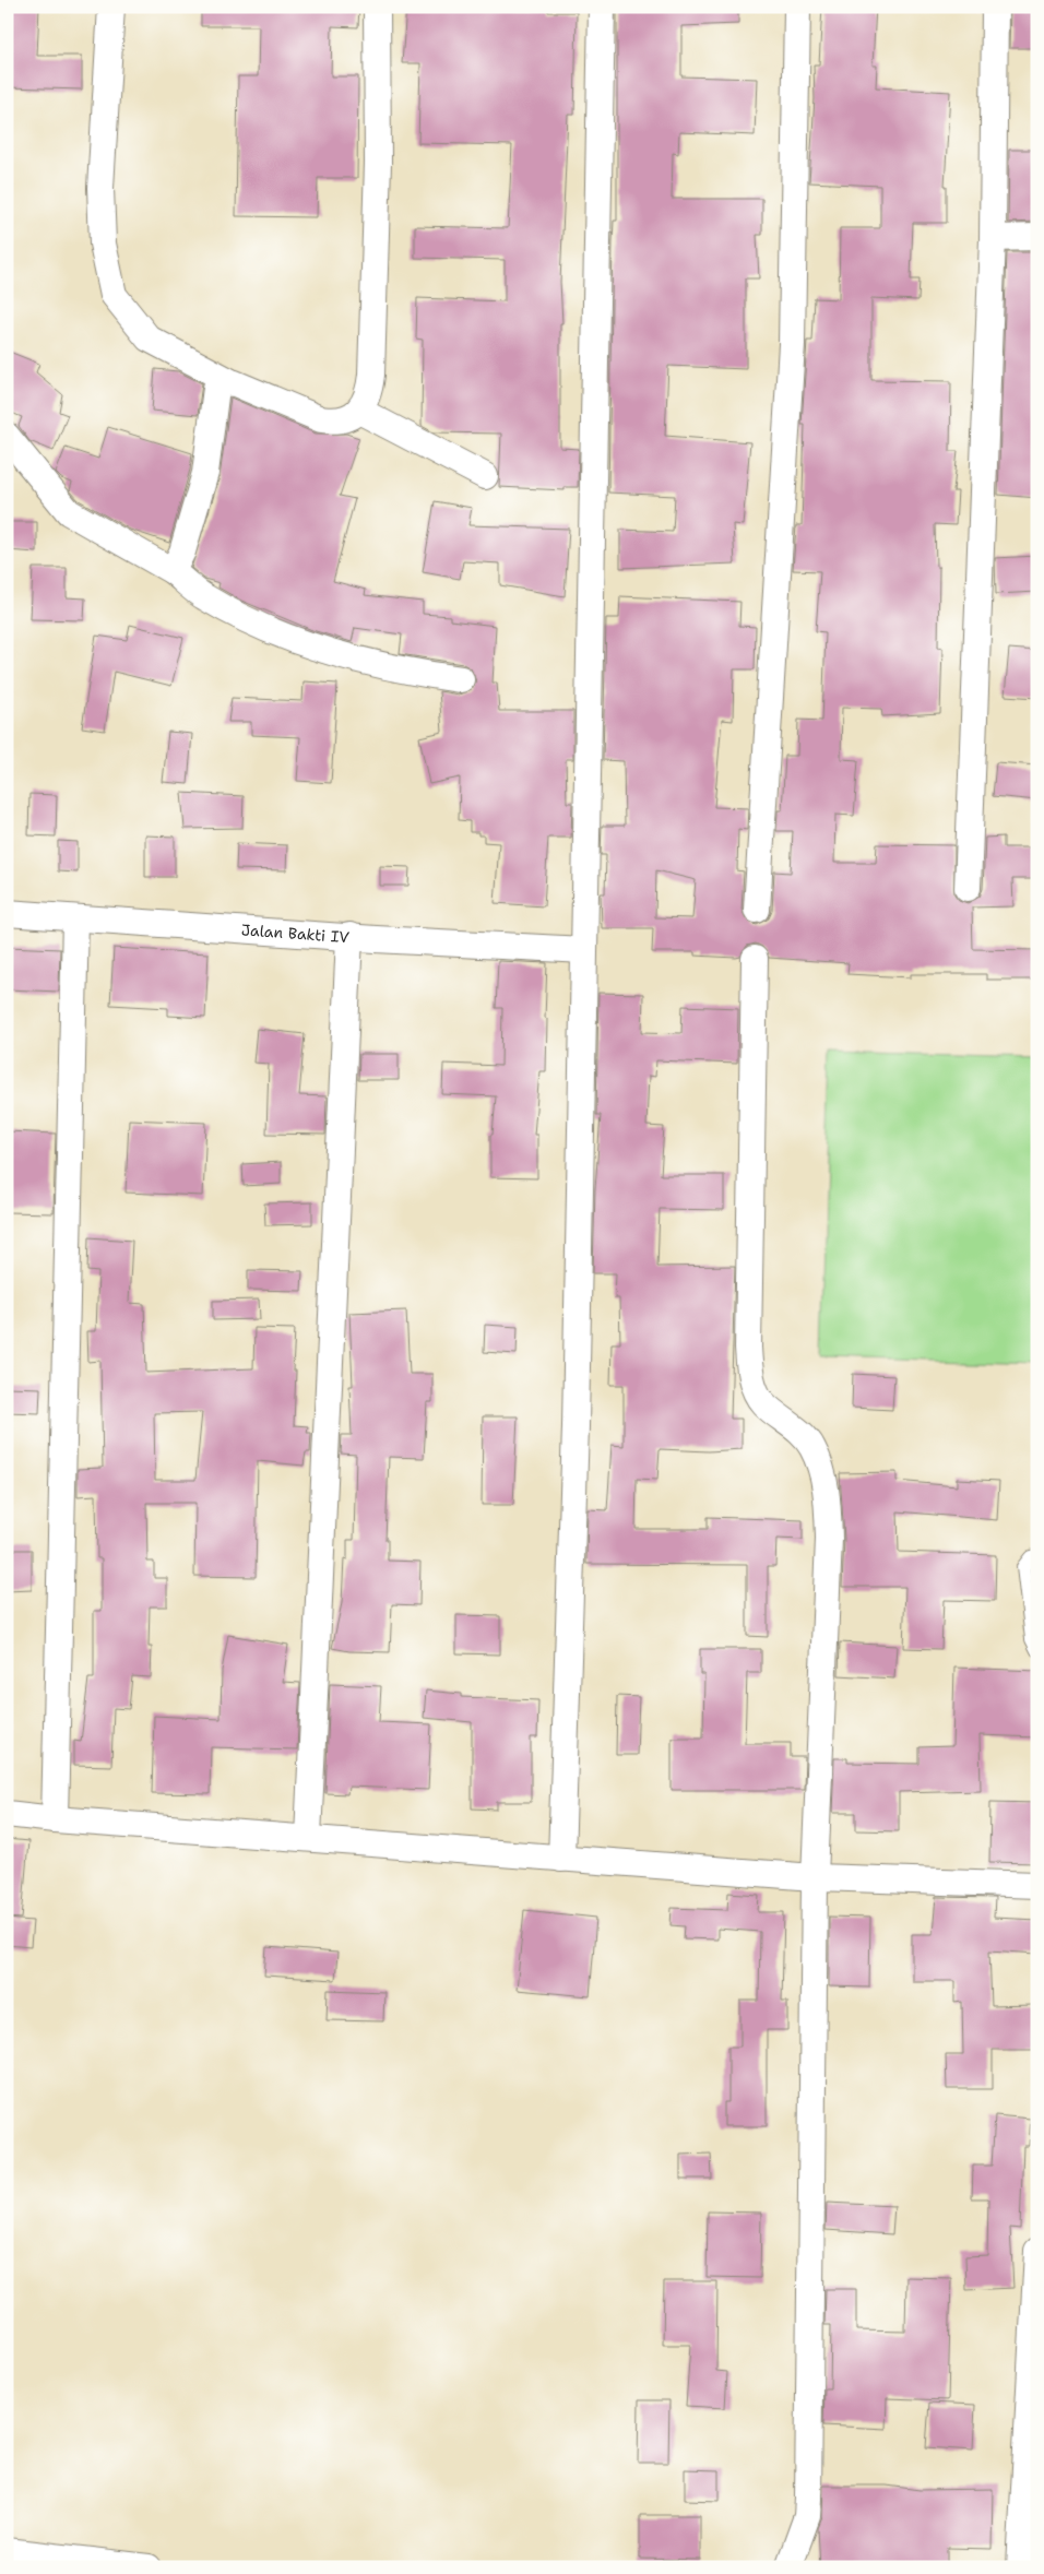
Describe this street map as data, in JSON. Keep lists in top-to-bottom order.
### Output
{
  "streets": {
    "street": ["Jalan Bakti IV"]
  }
}
